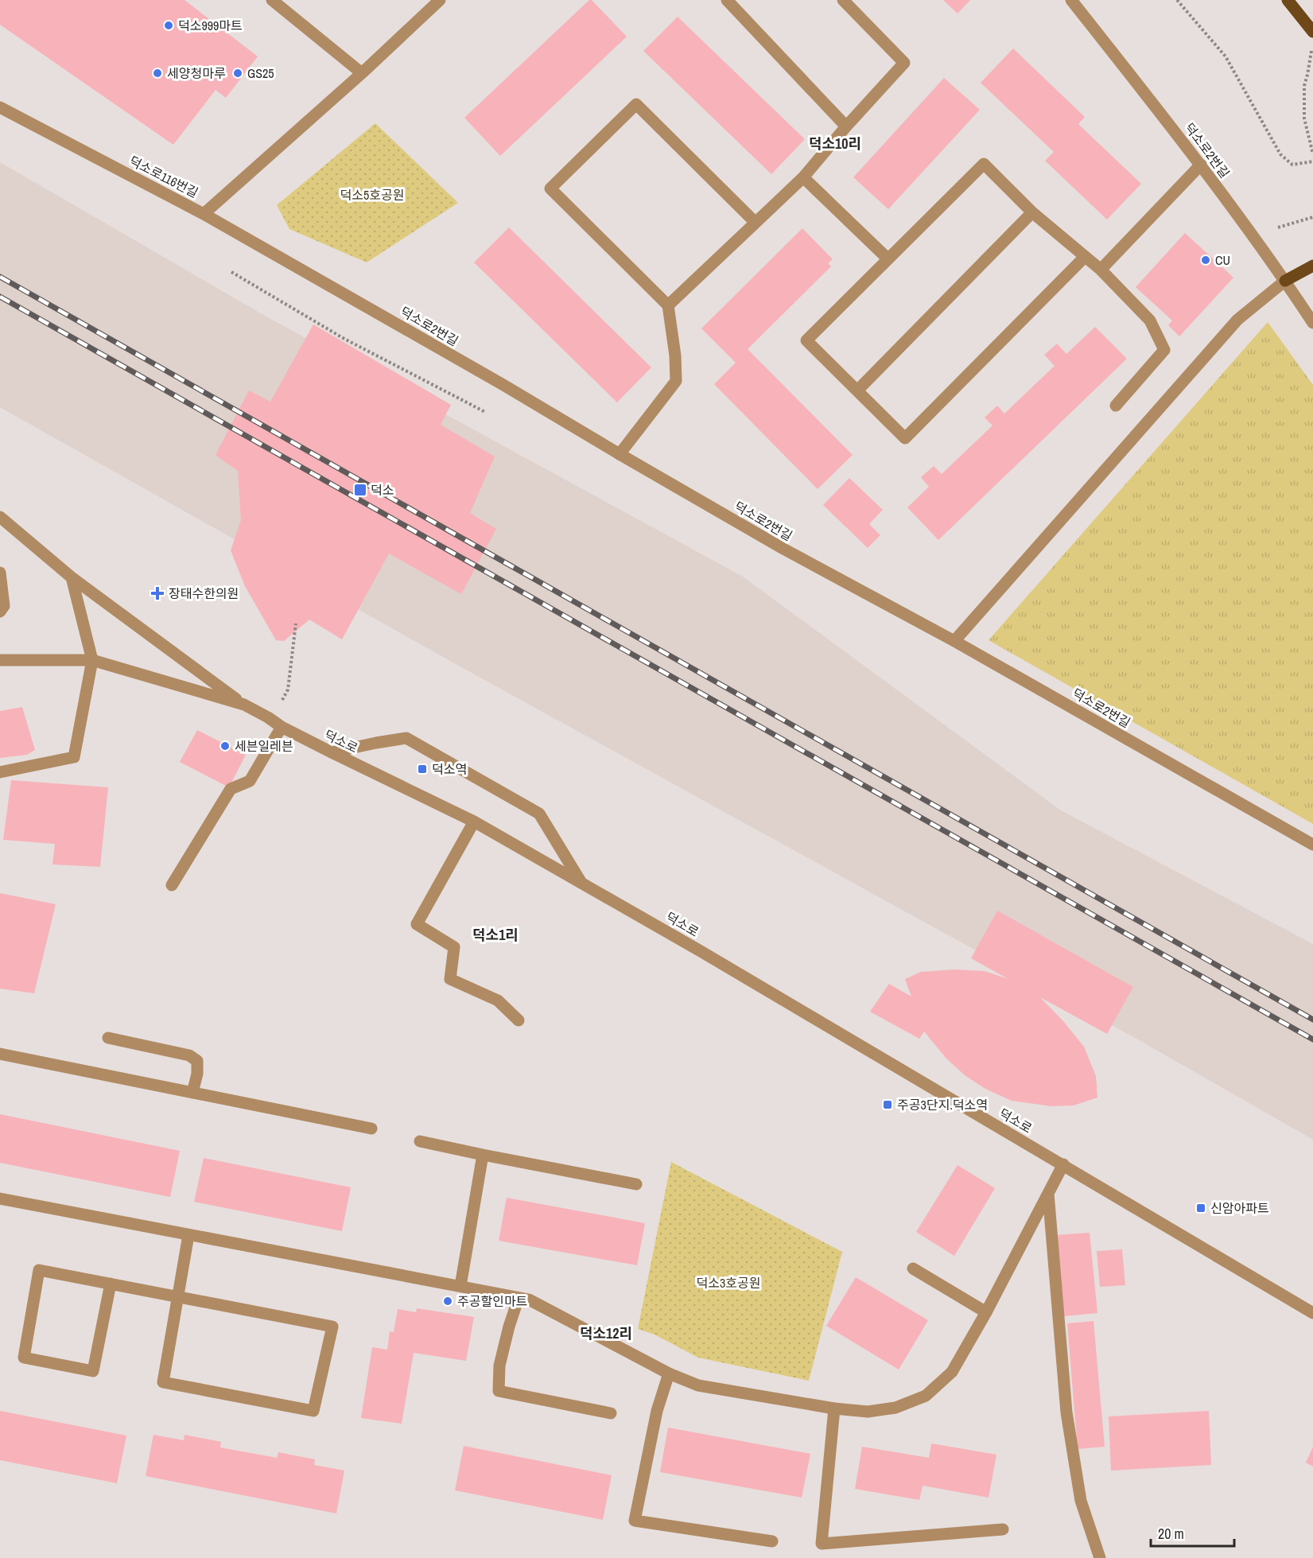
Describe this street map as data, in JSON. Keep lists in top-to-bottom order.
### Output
{
  "streets": {
    "street": ["덕소로2번길", "덕소로116번길", "덕소로"]
  },
  "crossings": [
    ["덕소로2번길", "덕소로116번길"]
  ],
  "districts": ["덕소10리", "덕소1리", "덕소12리"],
  "parks": ["덕소5호공원", "덕소3호공원"],
  "places": {
    "other": [
      "덕소999마트",
      "세양청마루",
      "GS25",
      "CU",
      "세븐일레븐",
      "주공할인마트"
    ],
    "transit": [
      "덕소",
      "덕소역",
      "주공3단지.덕소역",
      "신암아파트"
    ],
    "health": ["장태수한의원"]
  },
  "scale_bar": "20 m"
}
